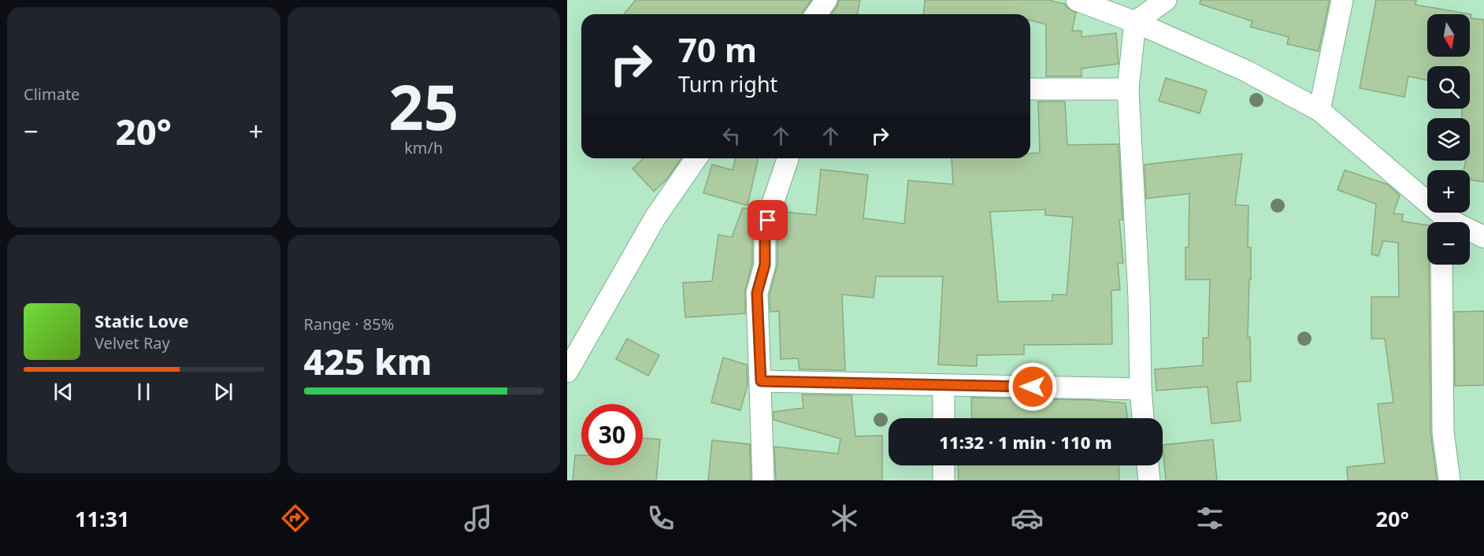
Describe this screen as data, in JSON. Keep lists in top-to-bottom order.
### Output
{
  "north": "bottom",
  "page": {
    "tile": [
      "Climate",
      ["25", "km/h"],
      ["Range · 85%", "425 km"]
    ],
    "map_buttons": ["+", "−"],
    "turn": ["70 m", "Turn right"],
    "heat": ["−", "20°", "+"],
    "song": ["Static Love", "Velvet Ray"],
    "limit": "30",
    "trip": "11:32 · 1 min · 110 m",
    "tabs": ["11:31", "20°"]
  }
}
